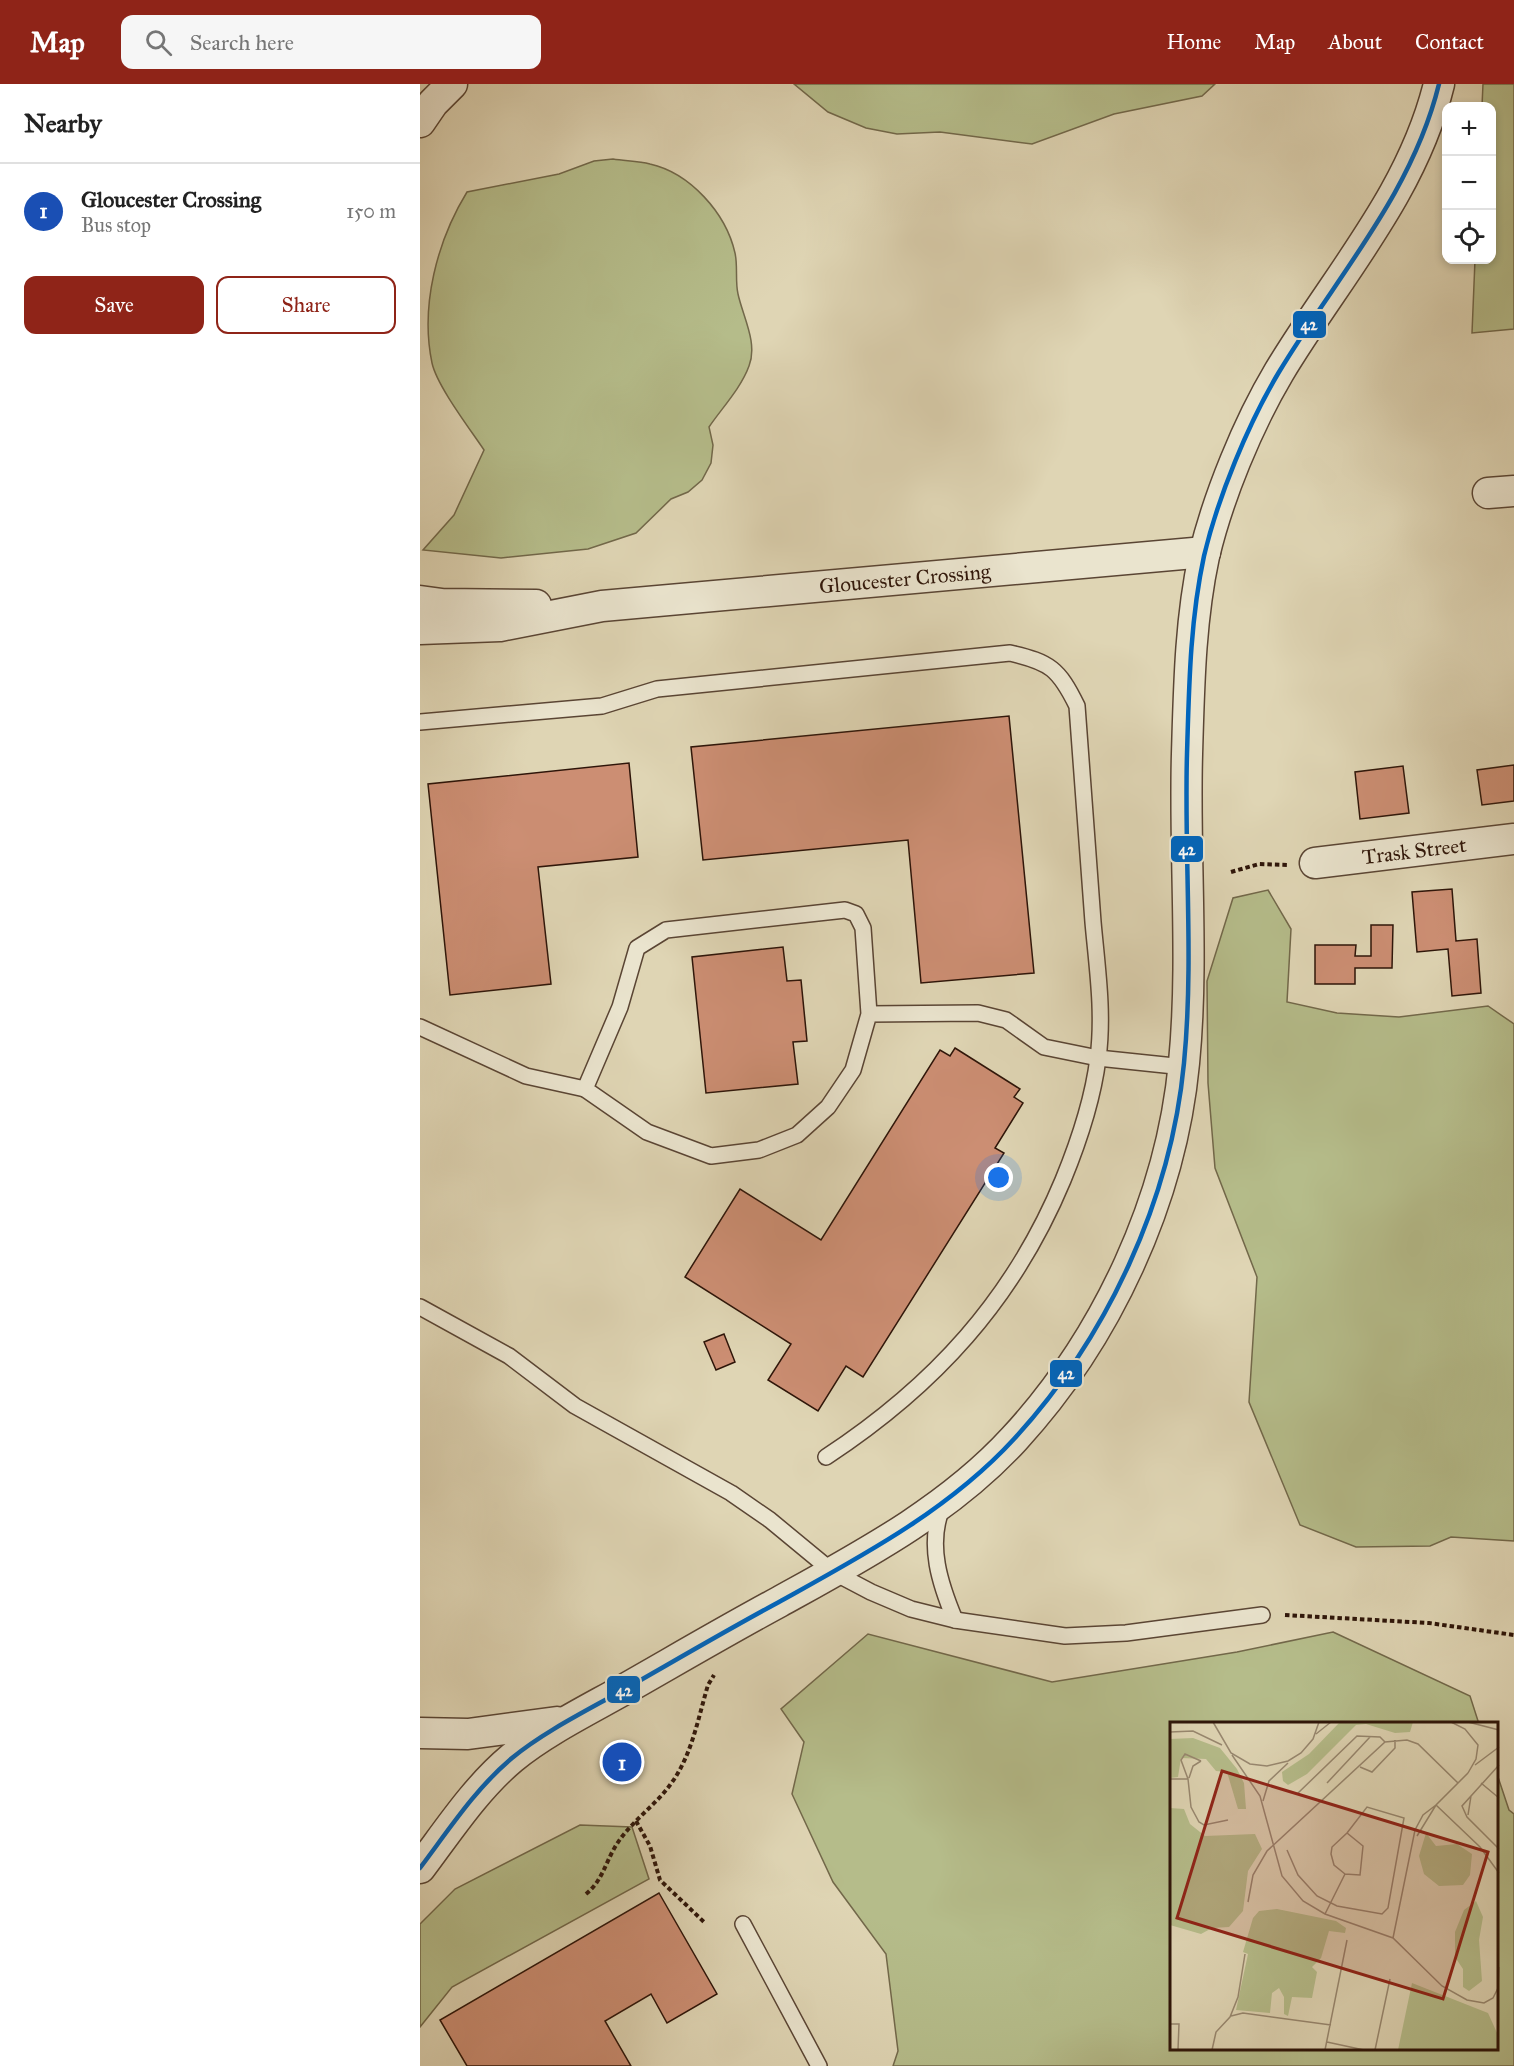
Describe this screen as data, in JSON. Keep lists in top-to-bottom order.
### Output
{
  "streets": {
    "street": ["Gloucester Crossing", "Trask Street"]
  },
  "lines": ["transit line 42"],
  "page": {
    "header": "Map",
    "search": "Search here",
    "nav": [
      "Home",
      "Map",
      "About",
      "Contact"
    ],
    "heading": "Nearby",
    "map_buttons": ["+", "−"],
    "list": [
      {
        "mark": "1",
        "name": "Gloucester Crossing",
        "note": "Bus stop",
        "value": "150 m"
      }
    ],
    "buttons": ["Save", "Share"],
    "pins": "1"
  }
}
